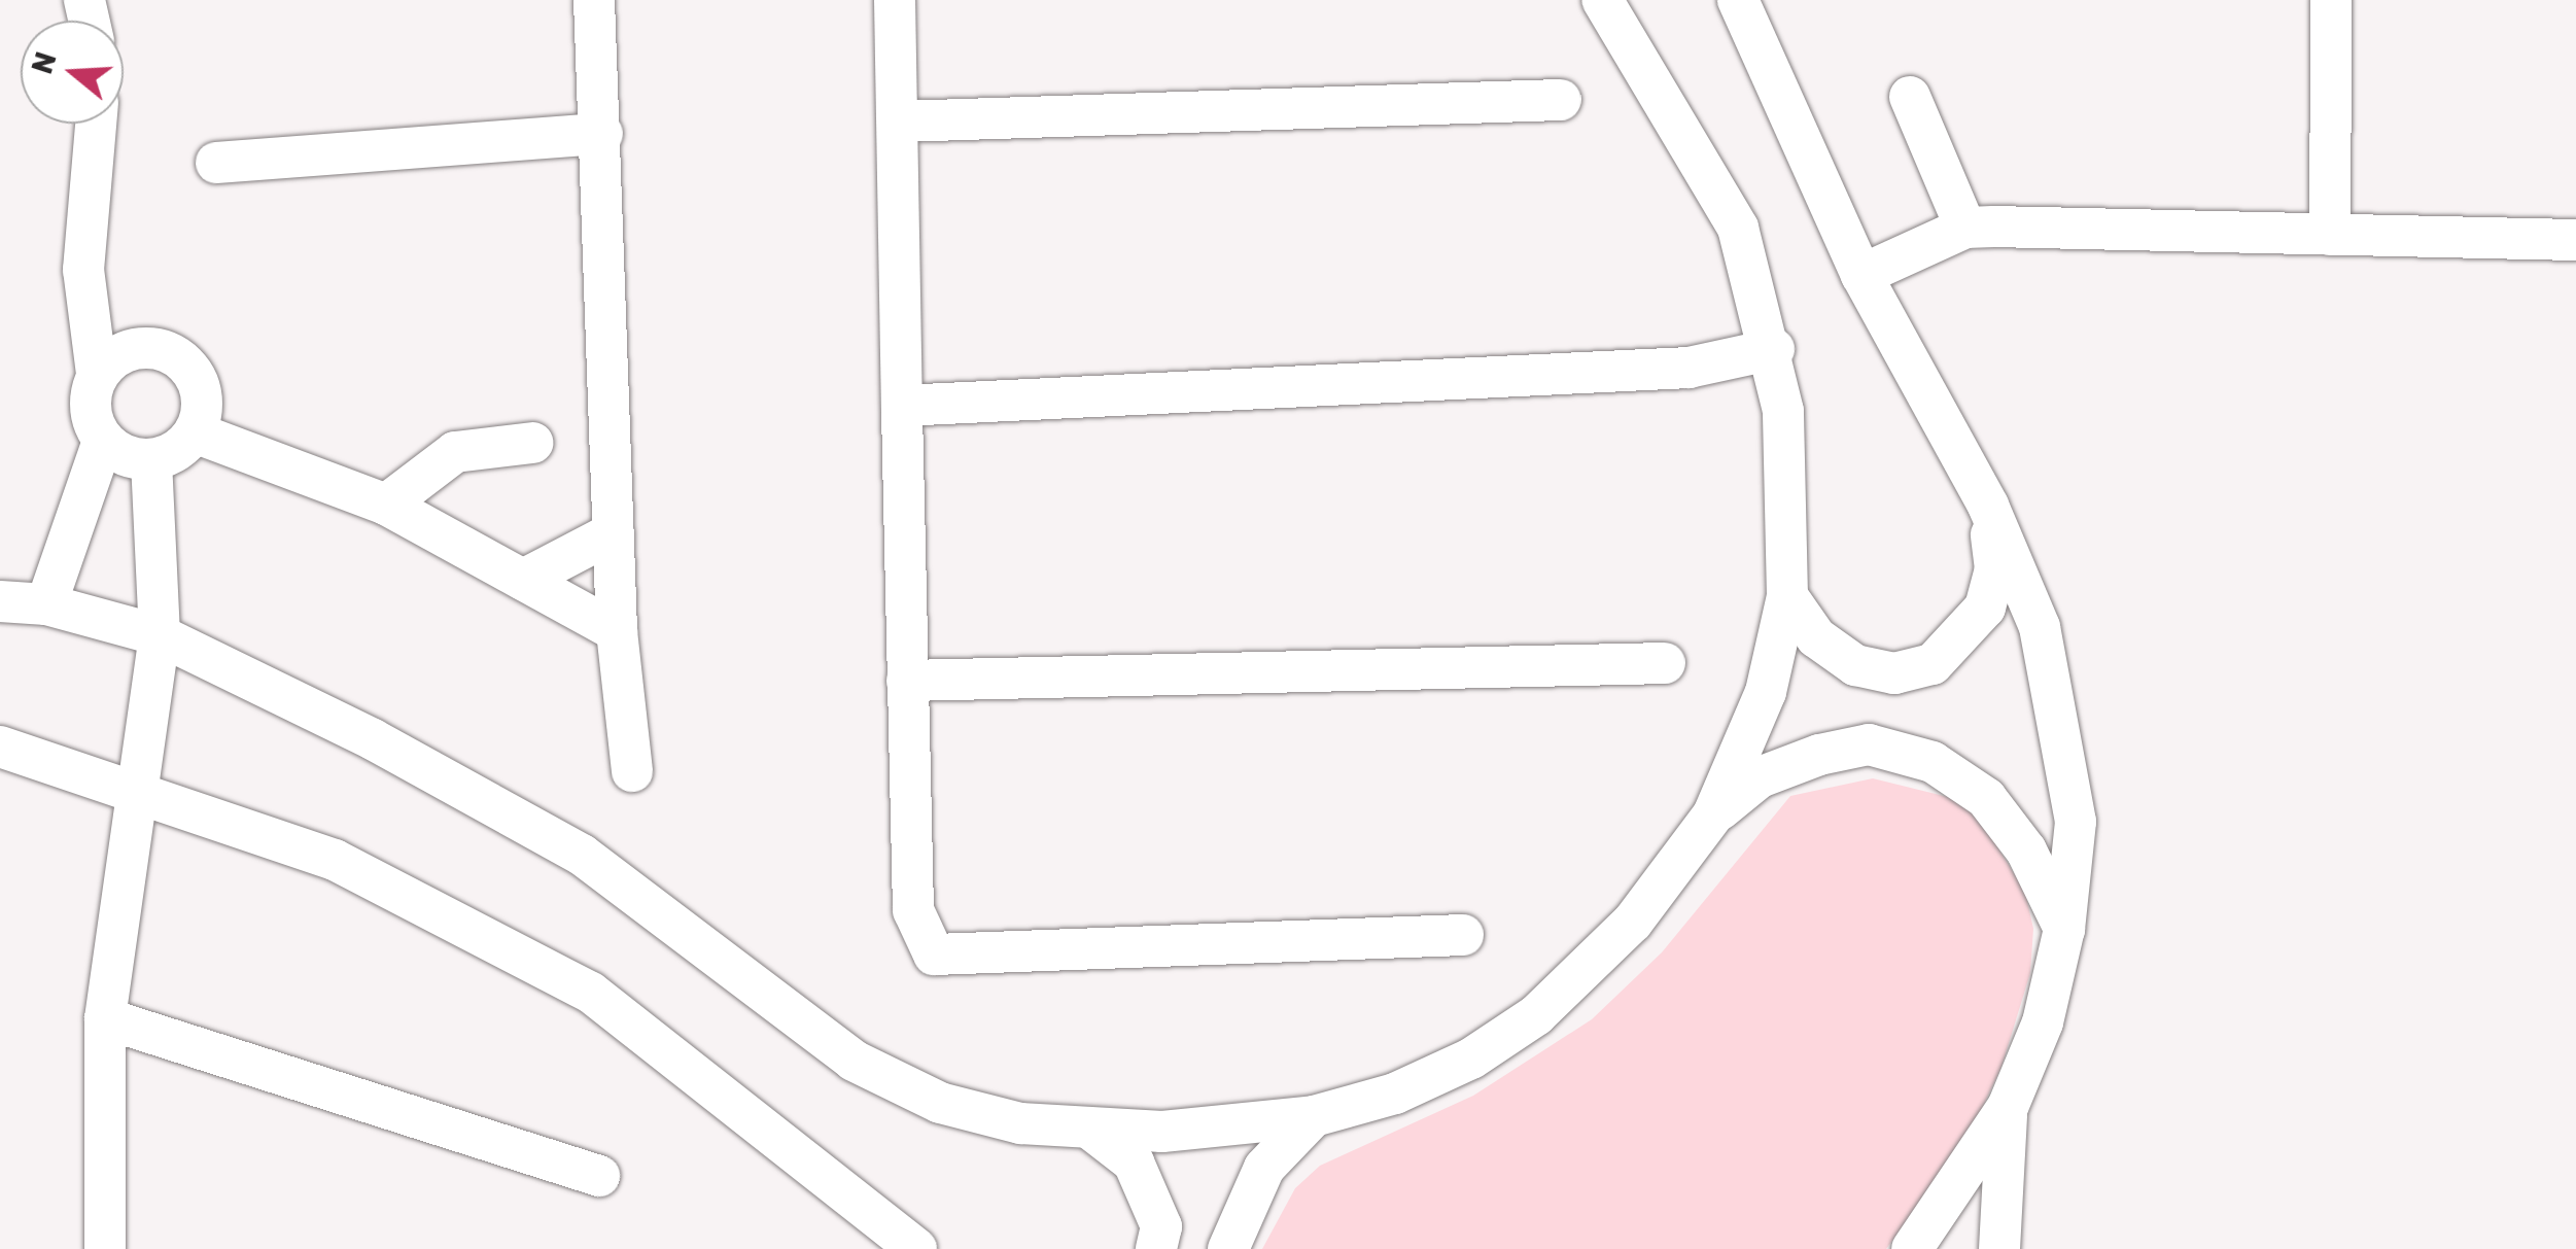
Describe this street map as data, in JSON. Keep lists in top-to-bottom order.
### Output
{
  "north": "left"
}
